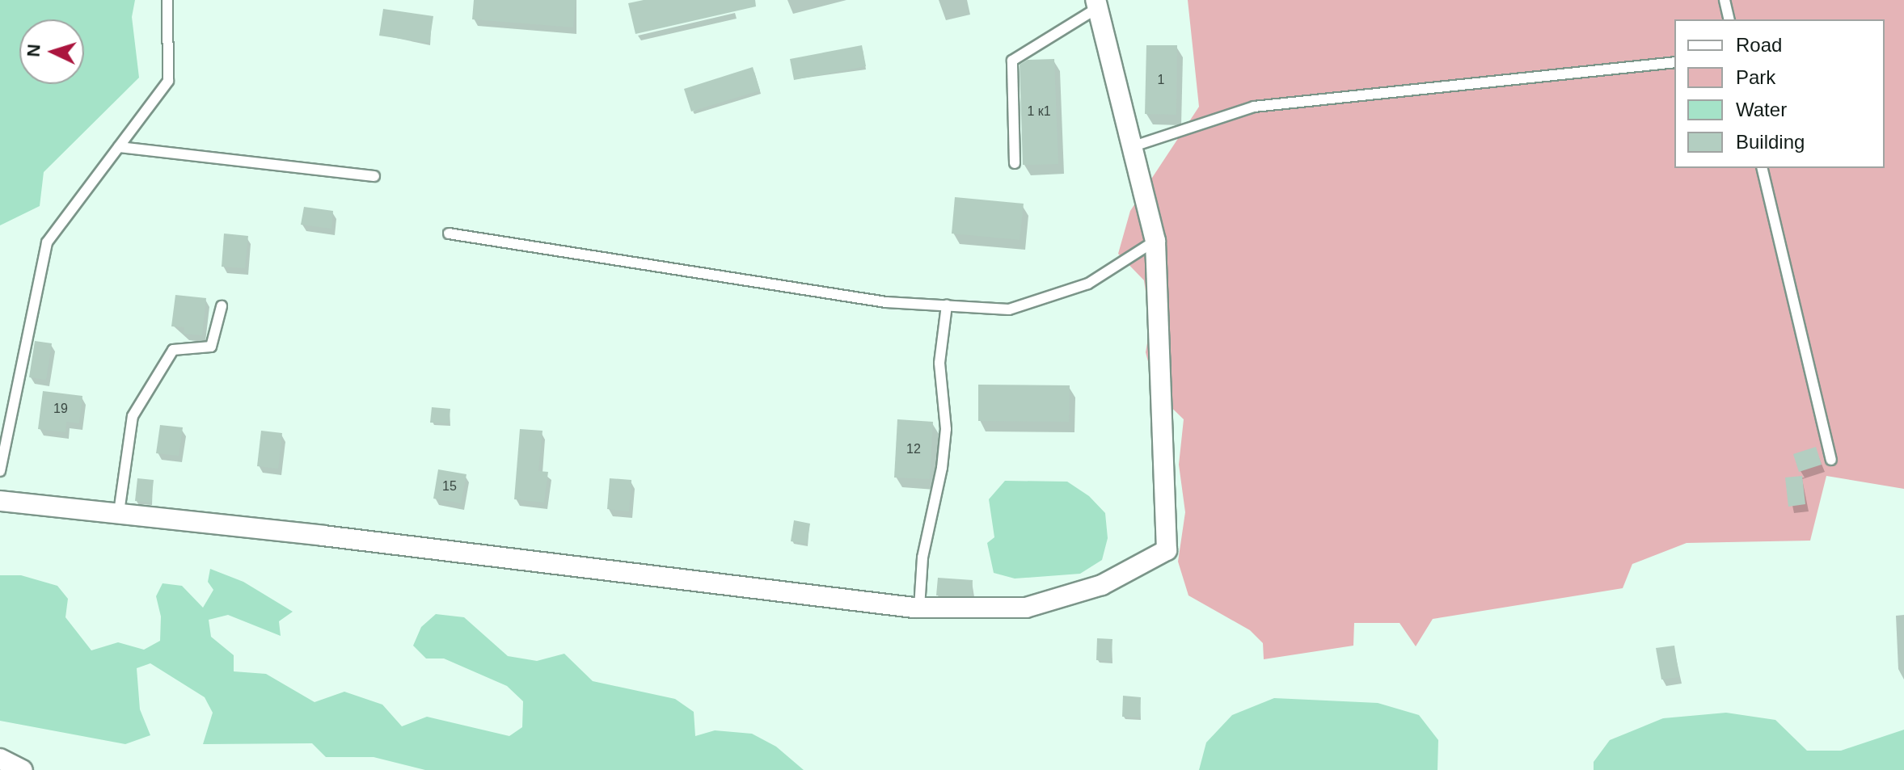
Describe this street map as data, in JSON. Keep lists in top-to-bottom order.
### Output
{
  "house_numbers": [
    "1",
    "1 к1",
    "19",
    "12",
    "15"
  ],
  "legend": [
    "Road",
    "Park",
    "Water",
    "Building"
  ],
  "north": "left"
}
